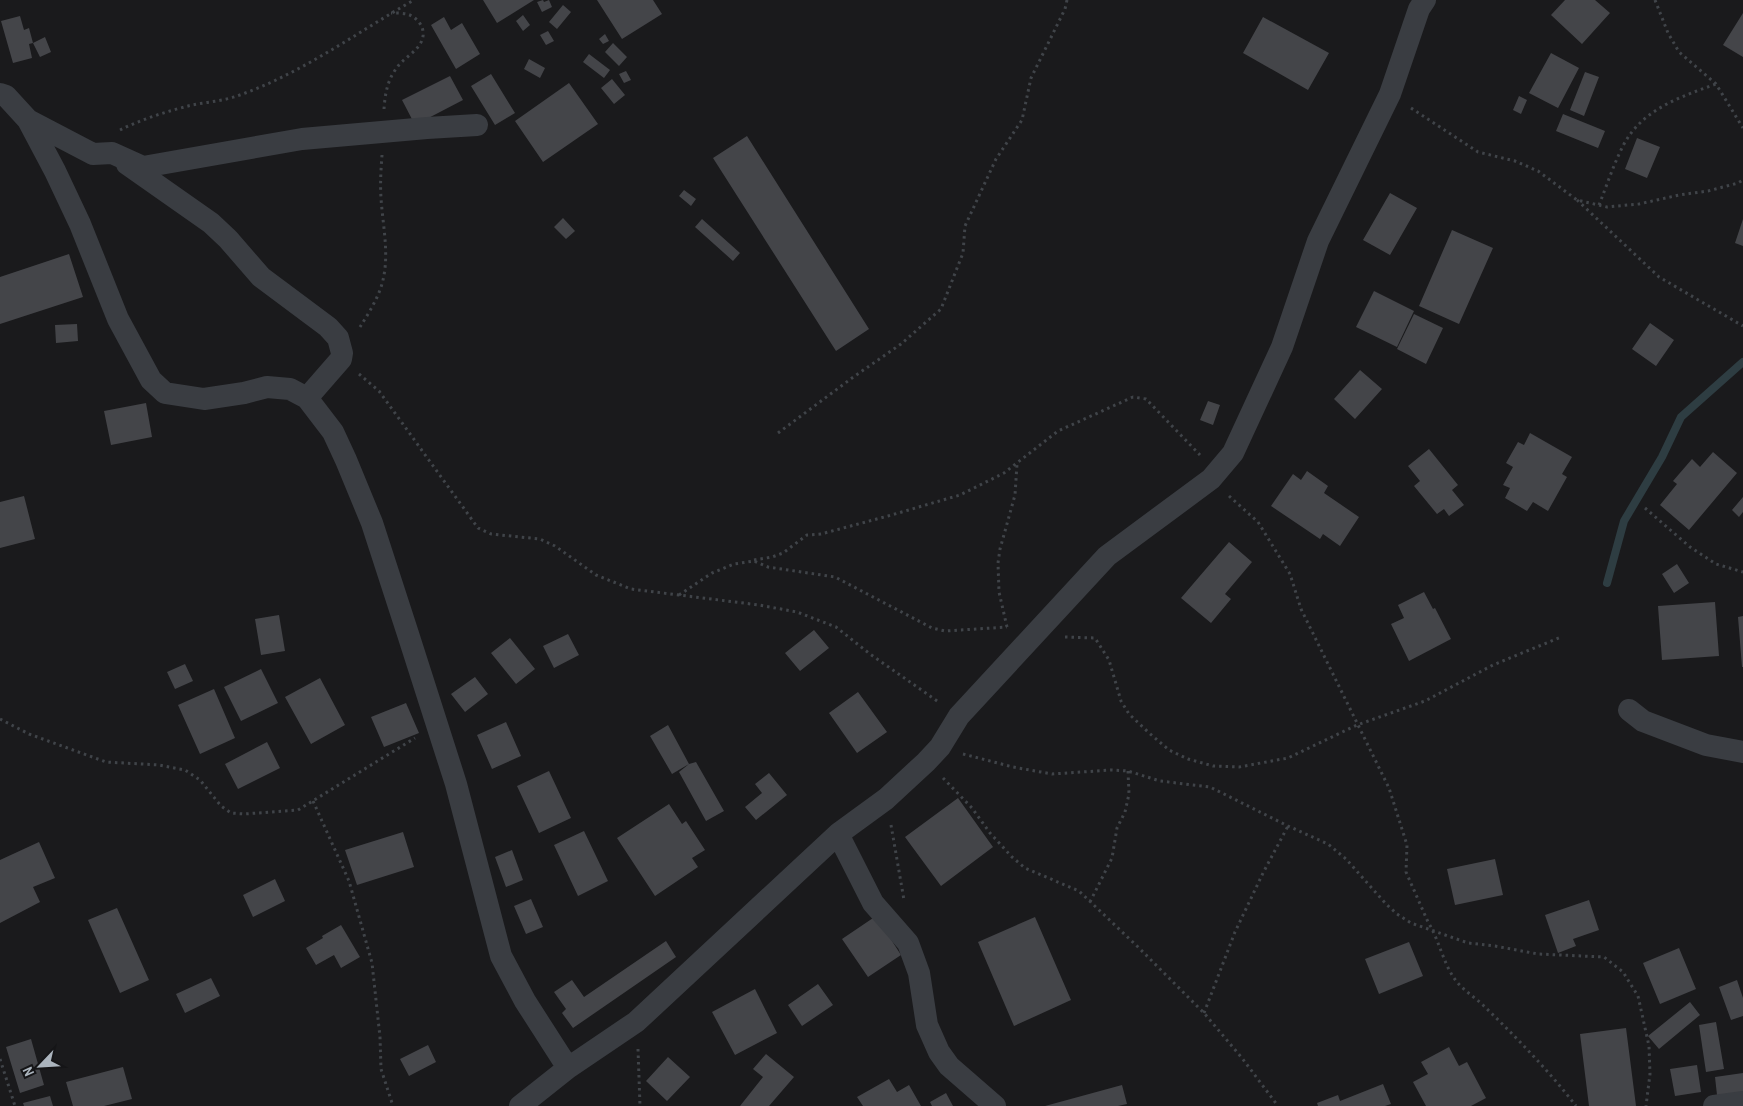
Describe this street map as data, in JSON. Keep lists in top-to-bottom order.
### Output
{
  "north": "bottom left"
}
